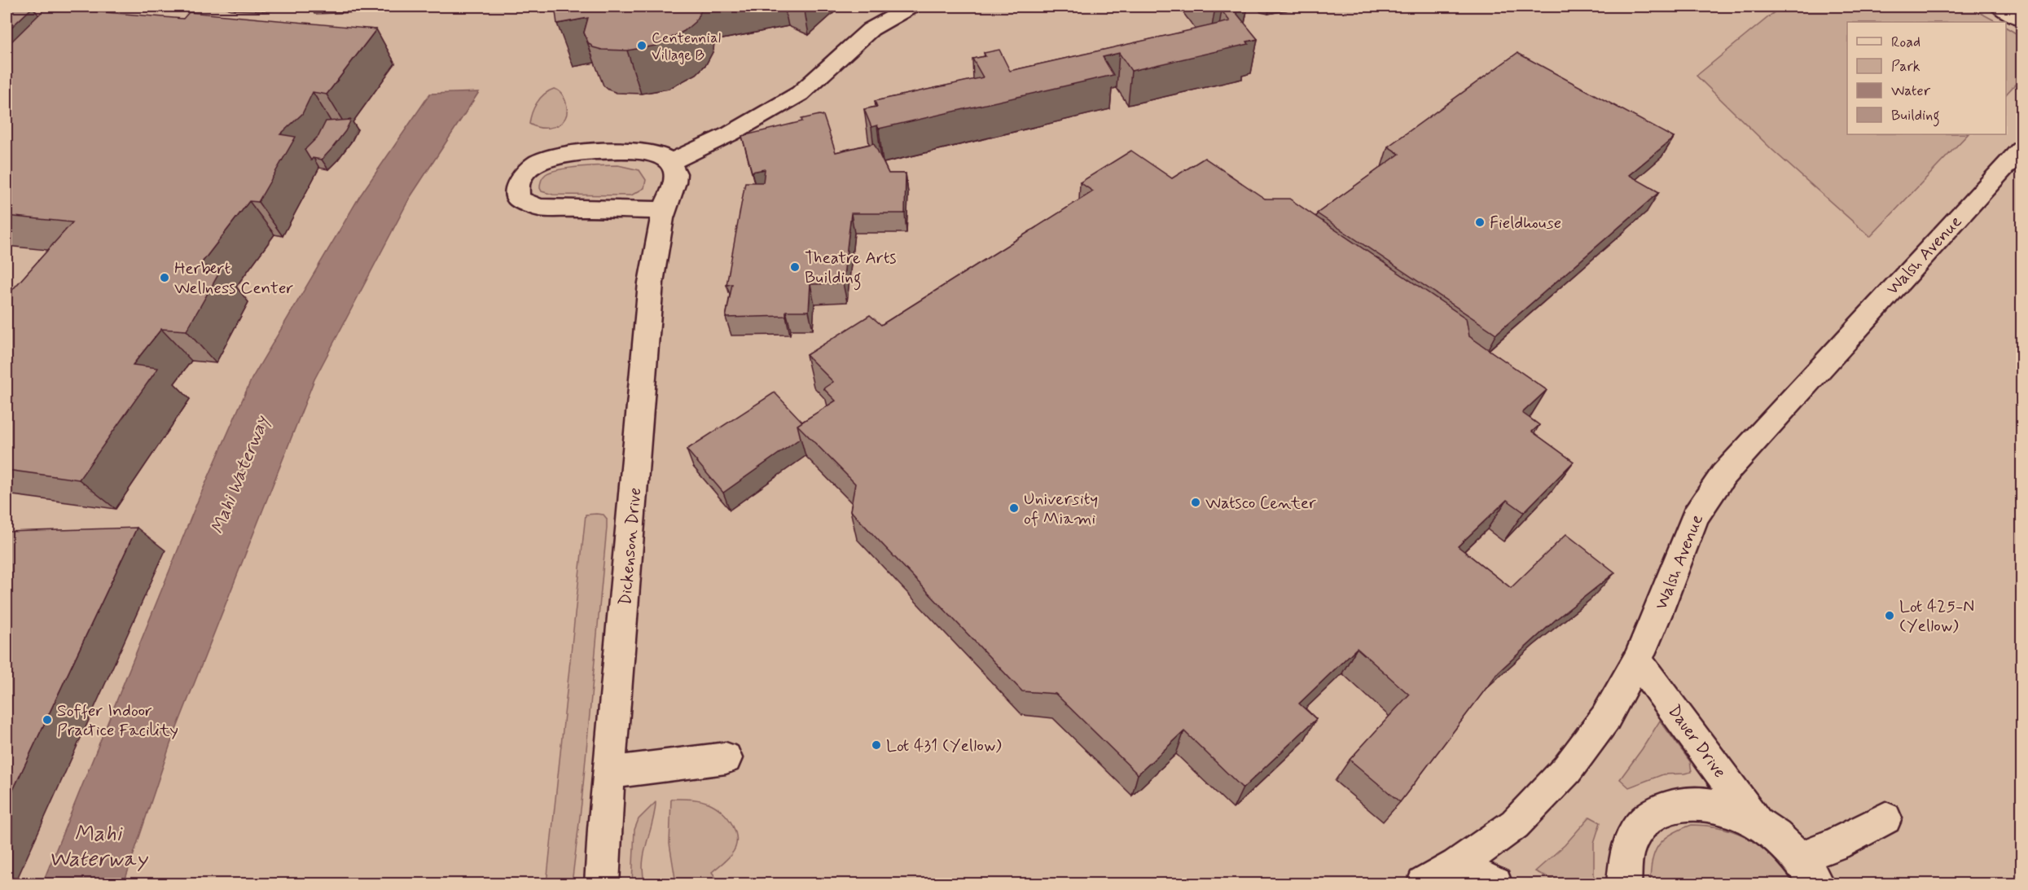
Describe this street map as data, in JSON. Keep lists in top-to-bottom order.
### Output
{
  "streets": {
    "street": ["Walsh Avenue", "Dickenson Drive", "Dauer Drive"]
  },
  "crossings": [
    ["Walsh Avenue", "Dauer Drive"]
  ],
  "water": ["Mahi Waterway"],
  "places": [
    "Centennial Village B",
    "Fieldhouse",
    "Theatre Arts Building",
    "Herbert Wellness Center",
    "Watsco Center",
    "University of Miami",
    "Lot 425-N (Yellow)",
    "Soffer Indoor Practice Facility",
    "Lot 431 (Yellow)"
  ],
  "legend": [
    "Road",
    "Park",
    "Water",
    "Building"
  ]
}
